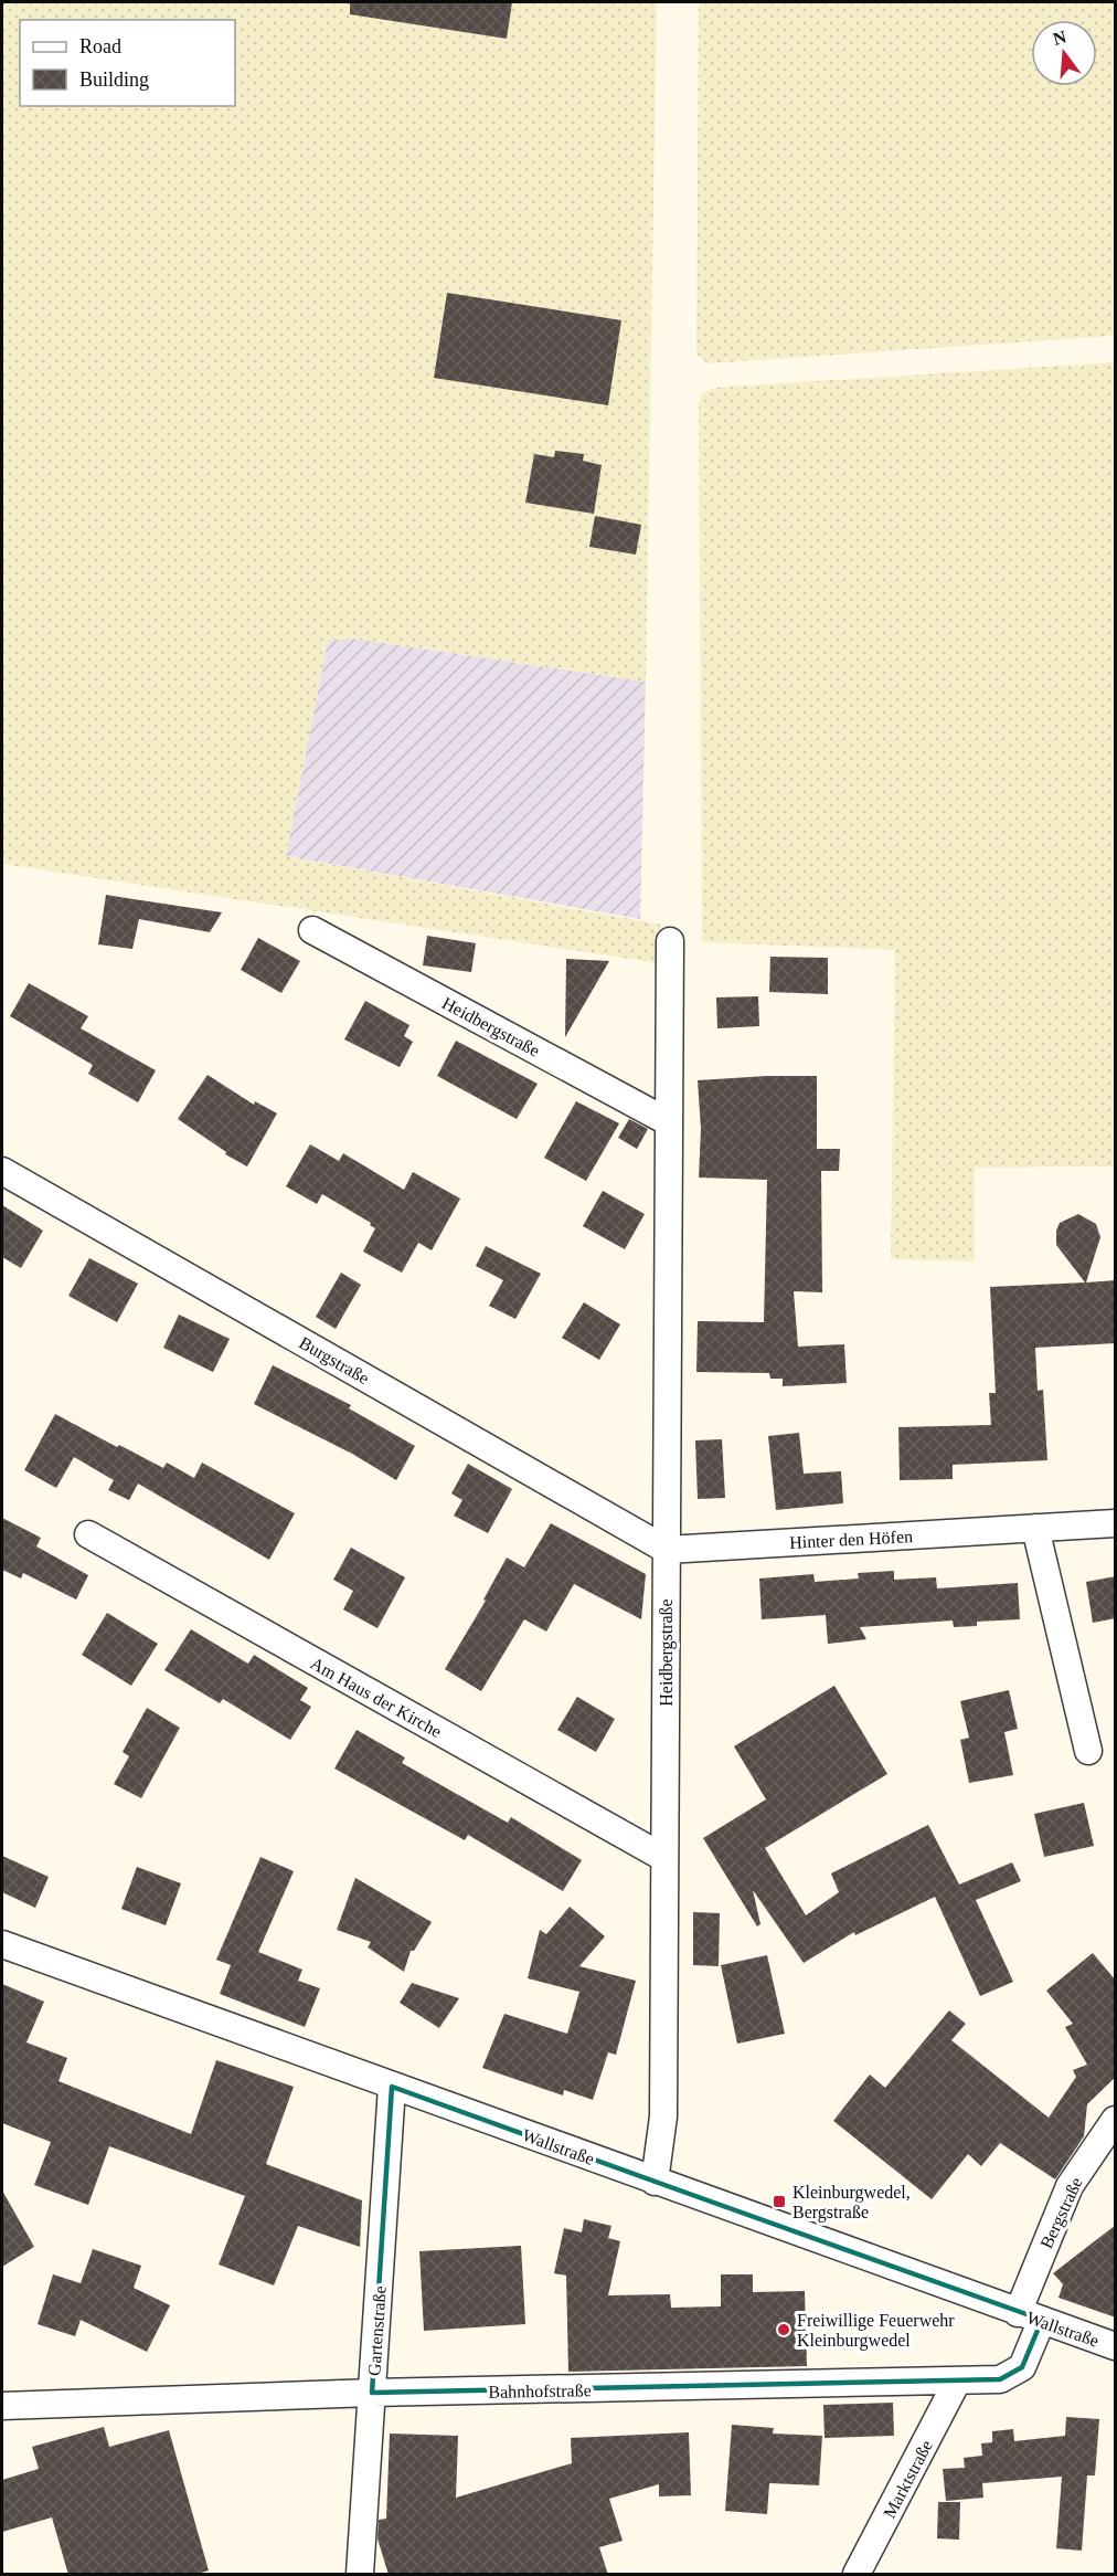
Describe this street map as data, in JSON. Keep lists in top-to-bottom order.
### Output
{
  "streets": {
    "street": [
      "Heidbergstraße",
      "Burgstraße",
      "Hinter den Höfen",
      "Am Haus der Kirche",
      "Wallstraße",
      "Bergstraße",
      "Gartenstraße",
      "Bahnhofstraße",
      "Marktstraße"
    ]
  },
  "crossings": [
    ["Heidbergstraße", "Burgstraße"],
    ["Heidbergstraße", "Hinter den Höfen"],
    ["Heidbergstraße", "Am Haus der Kirche"],
    ["Heidbergstraße", "Wallstraße"],
    ["Burgstraße", "Hinter den Höfen"],
    ["Wallstraße", "Bergstraße"],
    ["Wallstraße", "Gartenstraße"],
    ["Wallstraße", "Bahnhofstraße"],
    ["Bergstraße", "Bahnhofstraße"],
    ["Gartenstraße", "Bahnhofstraße"],
    ["Bahnhofstraße", "Marktstraße"]
  ],
  "places": {
    "transit": ["Kleinburgwedel, Bergstraße"],
    "other": ["Freiwillige Feuerwehr Kleinburgwedel"]
  },
  "legend": ["Road", "Building"],
  "north": "top"
}
